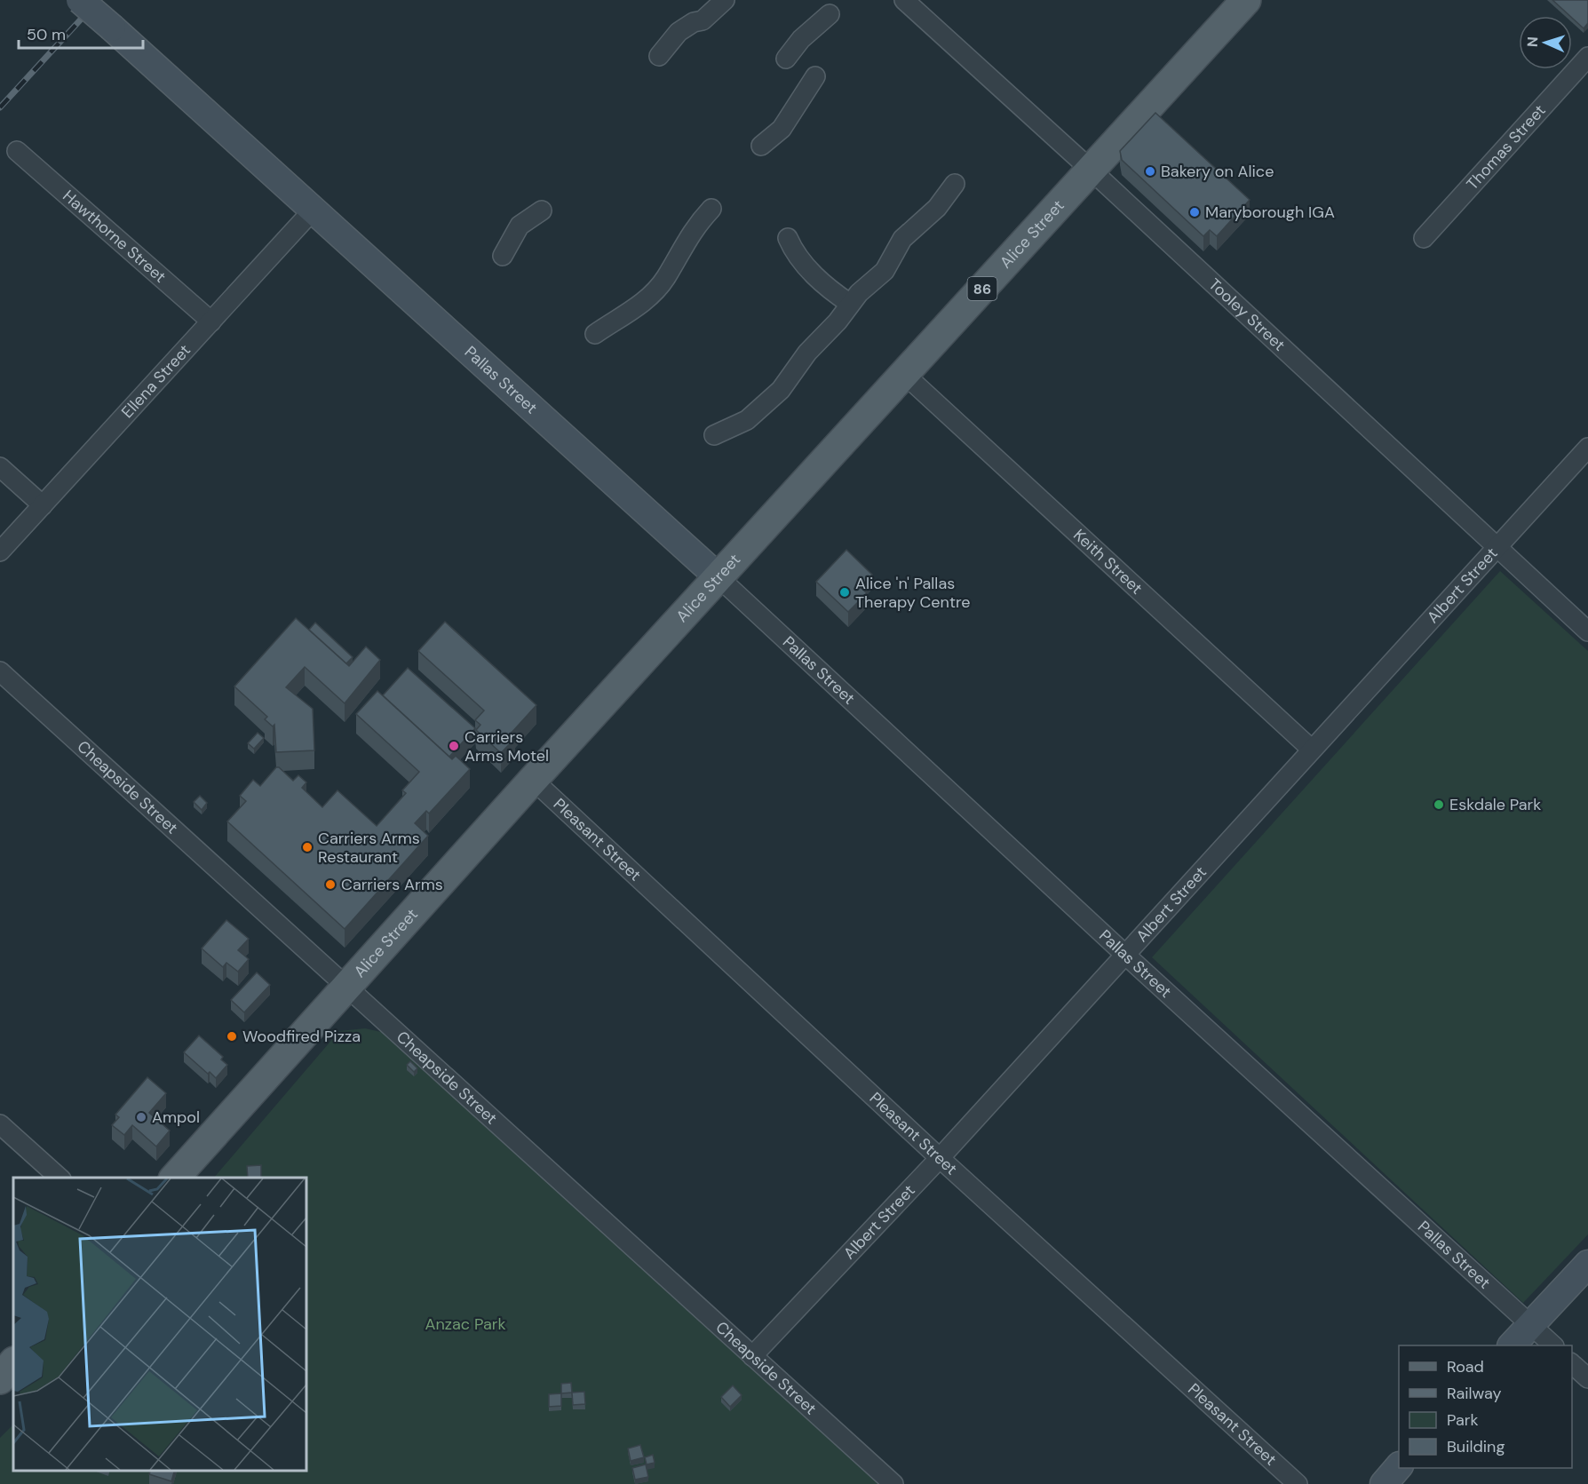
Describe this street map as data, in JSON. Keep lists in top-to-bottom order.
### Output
{
  "streets": {
    "main road": ["Alice Street", "86"],
    "street": [
      "Thomas Street",
      "Hawthorne Street",
      "Tooley Street",
      "Pallas Street",
      "Ellena Street",
      "Keith Street",
      "Albert Street",
      "Cheapside Street",
      "Pleasant Street"
    ]
  },
  "crossings": [
    ["Alice Street", "Tooley Street"],
    ["Alice Street", "Pallas Street"],
    ["Alice Street", "Keith Street"],
    ["Alice Street", "Cheapside Street"],
    ["Alice Street", "Pleasant Street"],
    ["Hawthorne Street", "Ellena Street"],
    ["Tooley Street", "Albert Street"],
    ["Pallas Street", "Ellena Street"],
    ["Pallas Street", "Albert Street"],
    ["Keith Street", "Albert Street"],
    ["Albert Street", "Cheapside Street"],
    ["Albert Street", "Pleasant Street"]
  ],
  "parks": ["Anzac Park"],
  "places": [
    "Bakery on Alice",
    "Maryborough IGA",
    "Alice 'n' Pallas Therapy Centre",
    "Carriers Arms Motel",
    "Eskdale Park",
    "Carriers Arms Restaurant",
    "Carriers Arms",
    "Woodfired Pizza",
    "Ampol"
  ],
  "legend": [
    "Road",
    "Railway",
    "Park",
    "Building"
  ],
  "scale_bar": "50 m",
  "north": "left"
}
